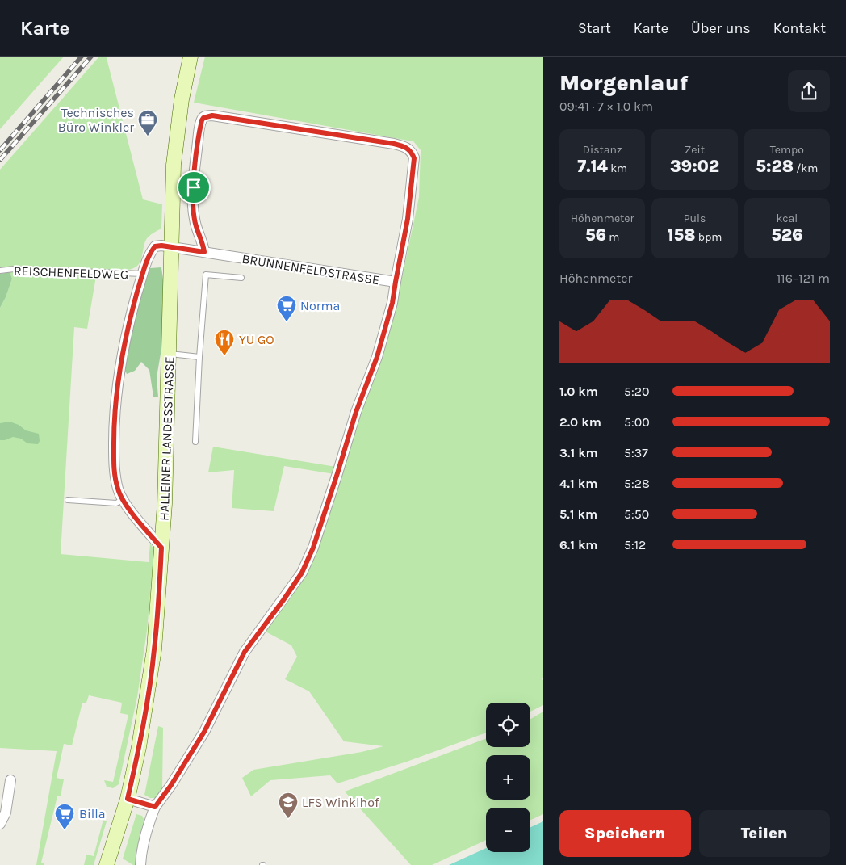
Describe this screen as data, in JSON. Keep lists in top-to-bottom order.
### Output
{
  "streets": {
    "main road": ["HALLEINER LANDESSTRASSE"],
    "street": ["BRUNNENFELDSTRASSE"],
    "lane": ["REISCHENFELDWEG"]
  },
  "crossings": [
    ["BRUNNENFELDSTRASSE", "REISCHENFELDWEG"],
    ["BRUNNENFELDSTRASSE", "HALLEINER LANDESSTRASSE"]
  ],
  "places": {
    "office": ["Technisches Büro Winkler"],
    "supermarket": ["Norma", "Billa"],
    "restaurant": ["YU GO"],
    "school or university": ["LFS Winklhof"]
  },
  "page": {
    "header": "Karte",
    "nav": [
      "Start",
      "Karte",
      "Über uns",
      "Kontakt"
    ],
    "heading": ["Morgenlauf", "09:41 · 7 × 1.0 km"],
    "stats": [
      ["Distanz", "7.14 km"],
      ["Zeit", "39:02"],
      ["Tempo", "5:28 /km"],
      ["Höhenmeter", "56 m"],
      ["Puls", "158 bpm"],
      ["kcal", "526"]
    ],
    "chart": ["Höhenmeter", "116–121 m"],
    "list": [
      {
        "name": "1.0 km",
        "note": "5:20"
      },
      {
        "name": "2.0 km",
        "note": "5:00"
      },
      {
        "name": "3.1 km",
        "note": "5:37"
      },
      {
        "name": "4.1 km",
        "note": "5:28"
      },
      {
        "name": "5.1 km",
        "note": "5:50"
      },
      {
        "name": "6.1 km",
        "note": "5:12"
      }
    ],
    "map_buttons": ["+", "−"],
    "buttons": ["Speichern", "Teilen"]
  }
}
